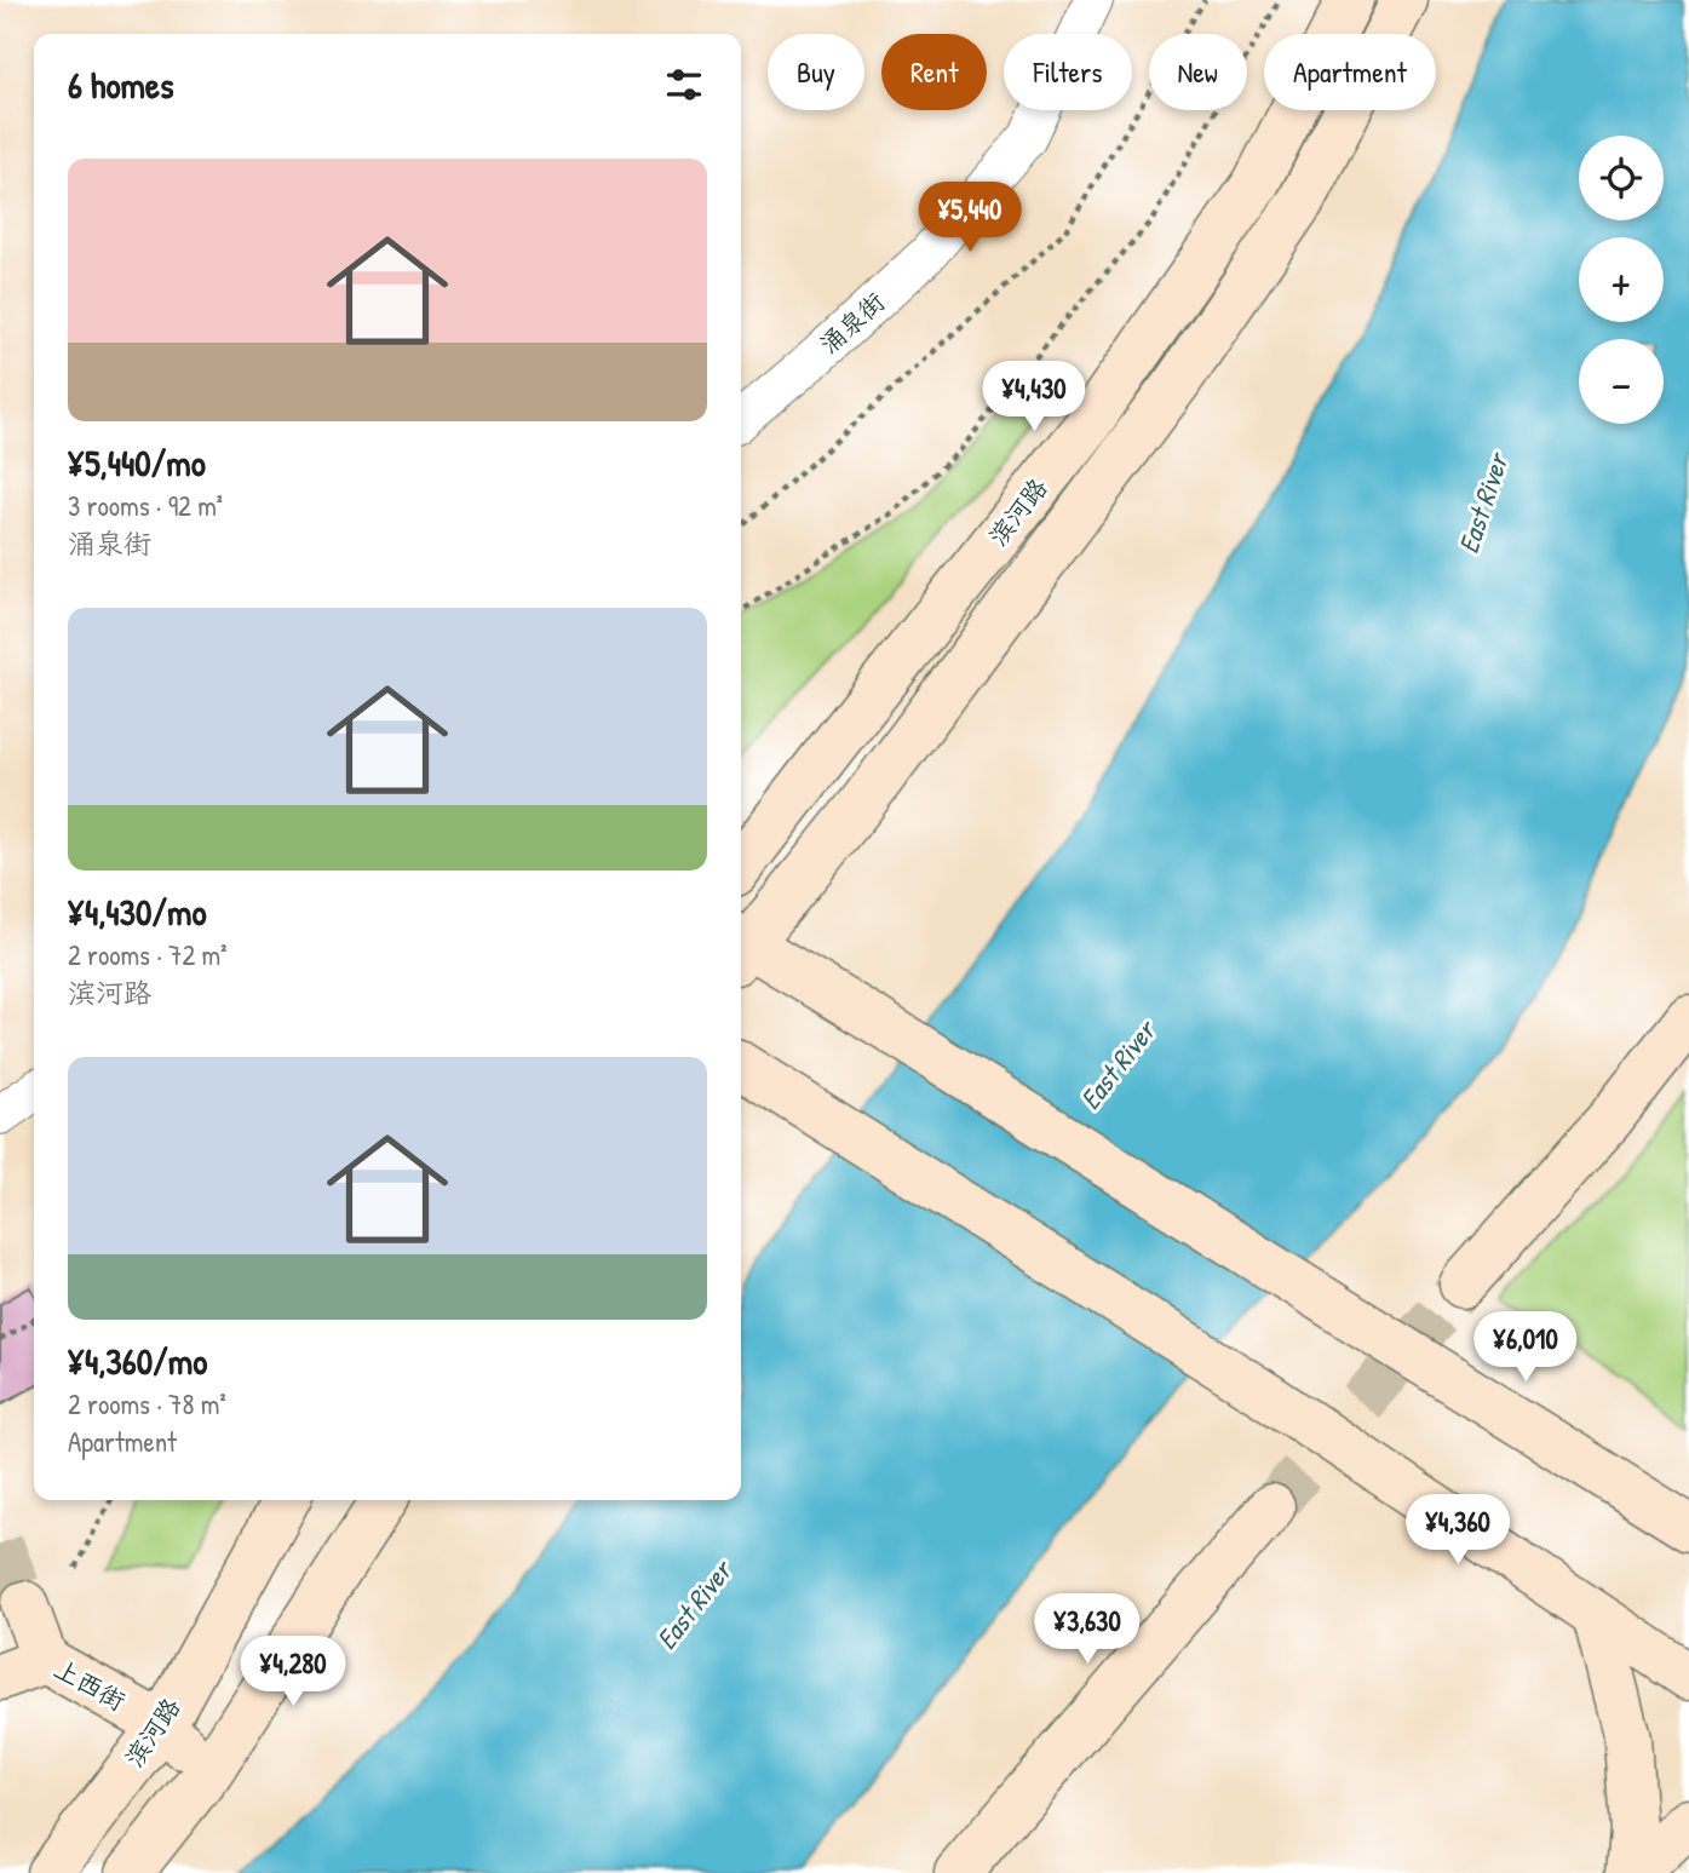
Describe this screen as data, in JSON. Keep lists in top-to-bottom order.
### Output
{
  "streets": {
    "main road": ["滨河路", "上西街"],
    "street": ["涌泉街"]
  },
  "crossings": [
    ["滨河路", "上西街"]
  ],
  "water": ["East River"],
  "page": {
    "chip": [
      "Buy",
      "Rent",
      "Filters",
      "New",
      "Apartment"
    ],
    "heading": "6 homes",
    "map_buttons": ["+", "−"],
    "list": [
      {
        "name": "¥5,440/mo",
        "note": "3 rooms · 92 m² · 涌泉街"
      },
      {
        "name": "¥4,430/mo",
        "note": "2 rooms · 72 m² · 滨河路"
      },
      {
        "name": "¥4,360/mo",
        "note": "2 rooms · 78 m² · Apartment"
      }
    ],
    "price": [
      "¥5,440",
      "¥4,430",
      "¥6,010",
      "¥4,360",
      "¥3,630",
      "¥4,280"
    ]
  }
}
